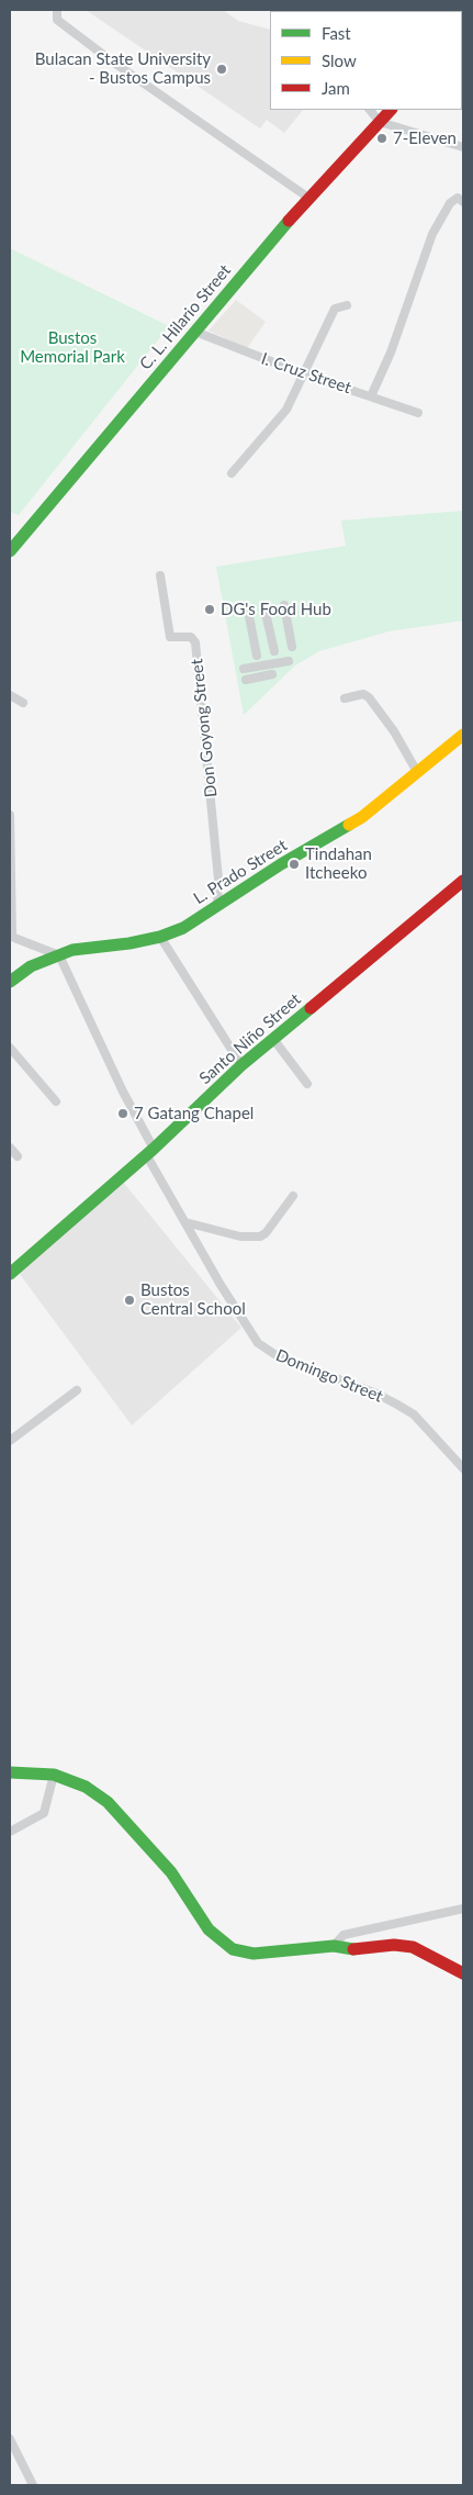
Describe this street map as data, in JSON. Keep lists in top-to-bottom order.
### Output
{
  "streets": {
    "street": [
      "C. L. Hilario Street",
      "I. Cruz Street",
      "Don Goyong Street",
      "L. Prado Street",
      "Santo Niño Street",
      "Domingo Street"
    ]
  },
  "crossings": [
    ["C. L. Hilario Street", "I. Cruz Street"],
    ["Don Goyong Street", "L. Prado Street"],
    ["L. Prado Street", "Domingo Street"],
    ["Santo Niño Street", "Domingo Street"]
  ],
  "parks": ["Bustos Memorial Park"],
  "places": [
    "Bulacan State University - Bustos Campus",
    "7-Eleven",
    "DG's Food Hub",
    "Tindahan Itcheeko",
    "7 Gatang Chapel",
    "Bustos Central School"
  ],
  "legend": ["Fast", "Slow", "Jam"]
}
